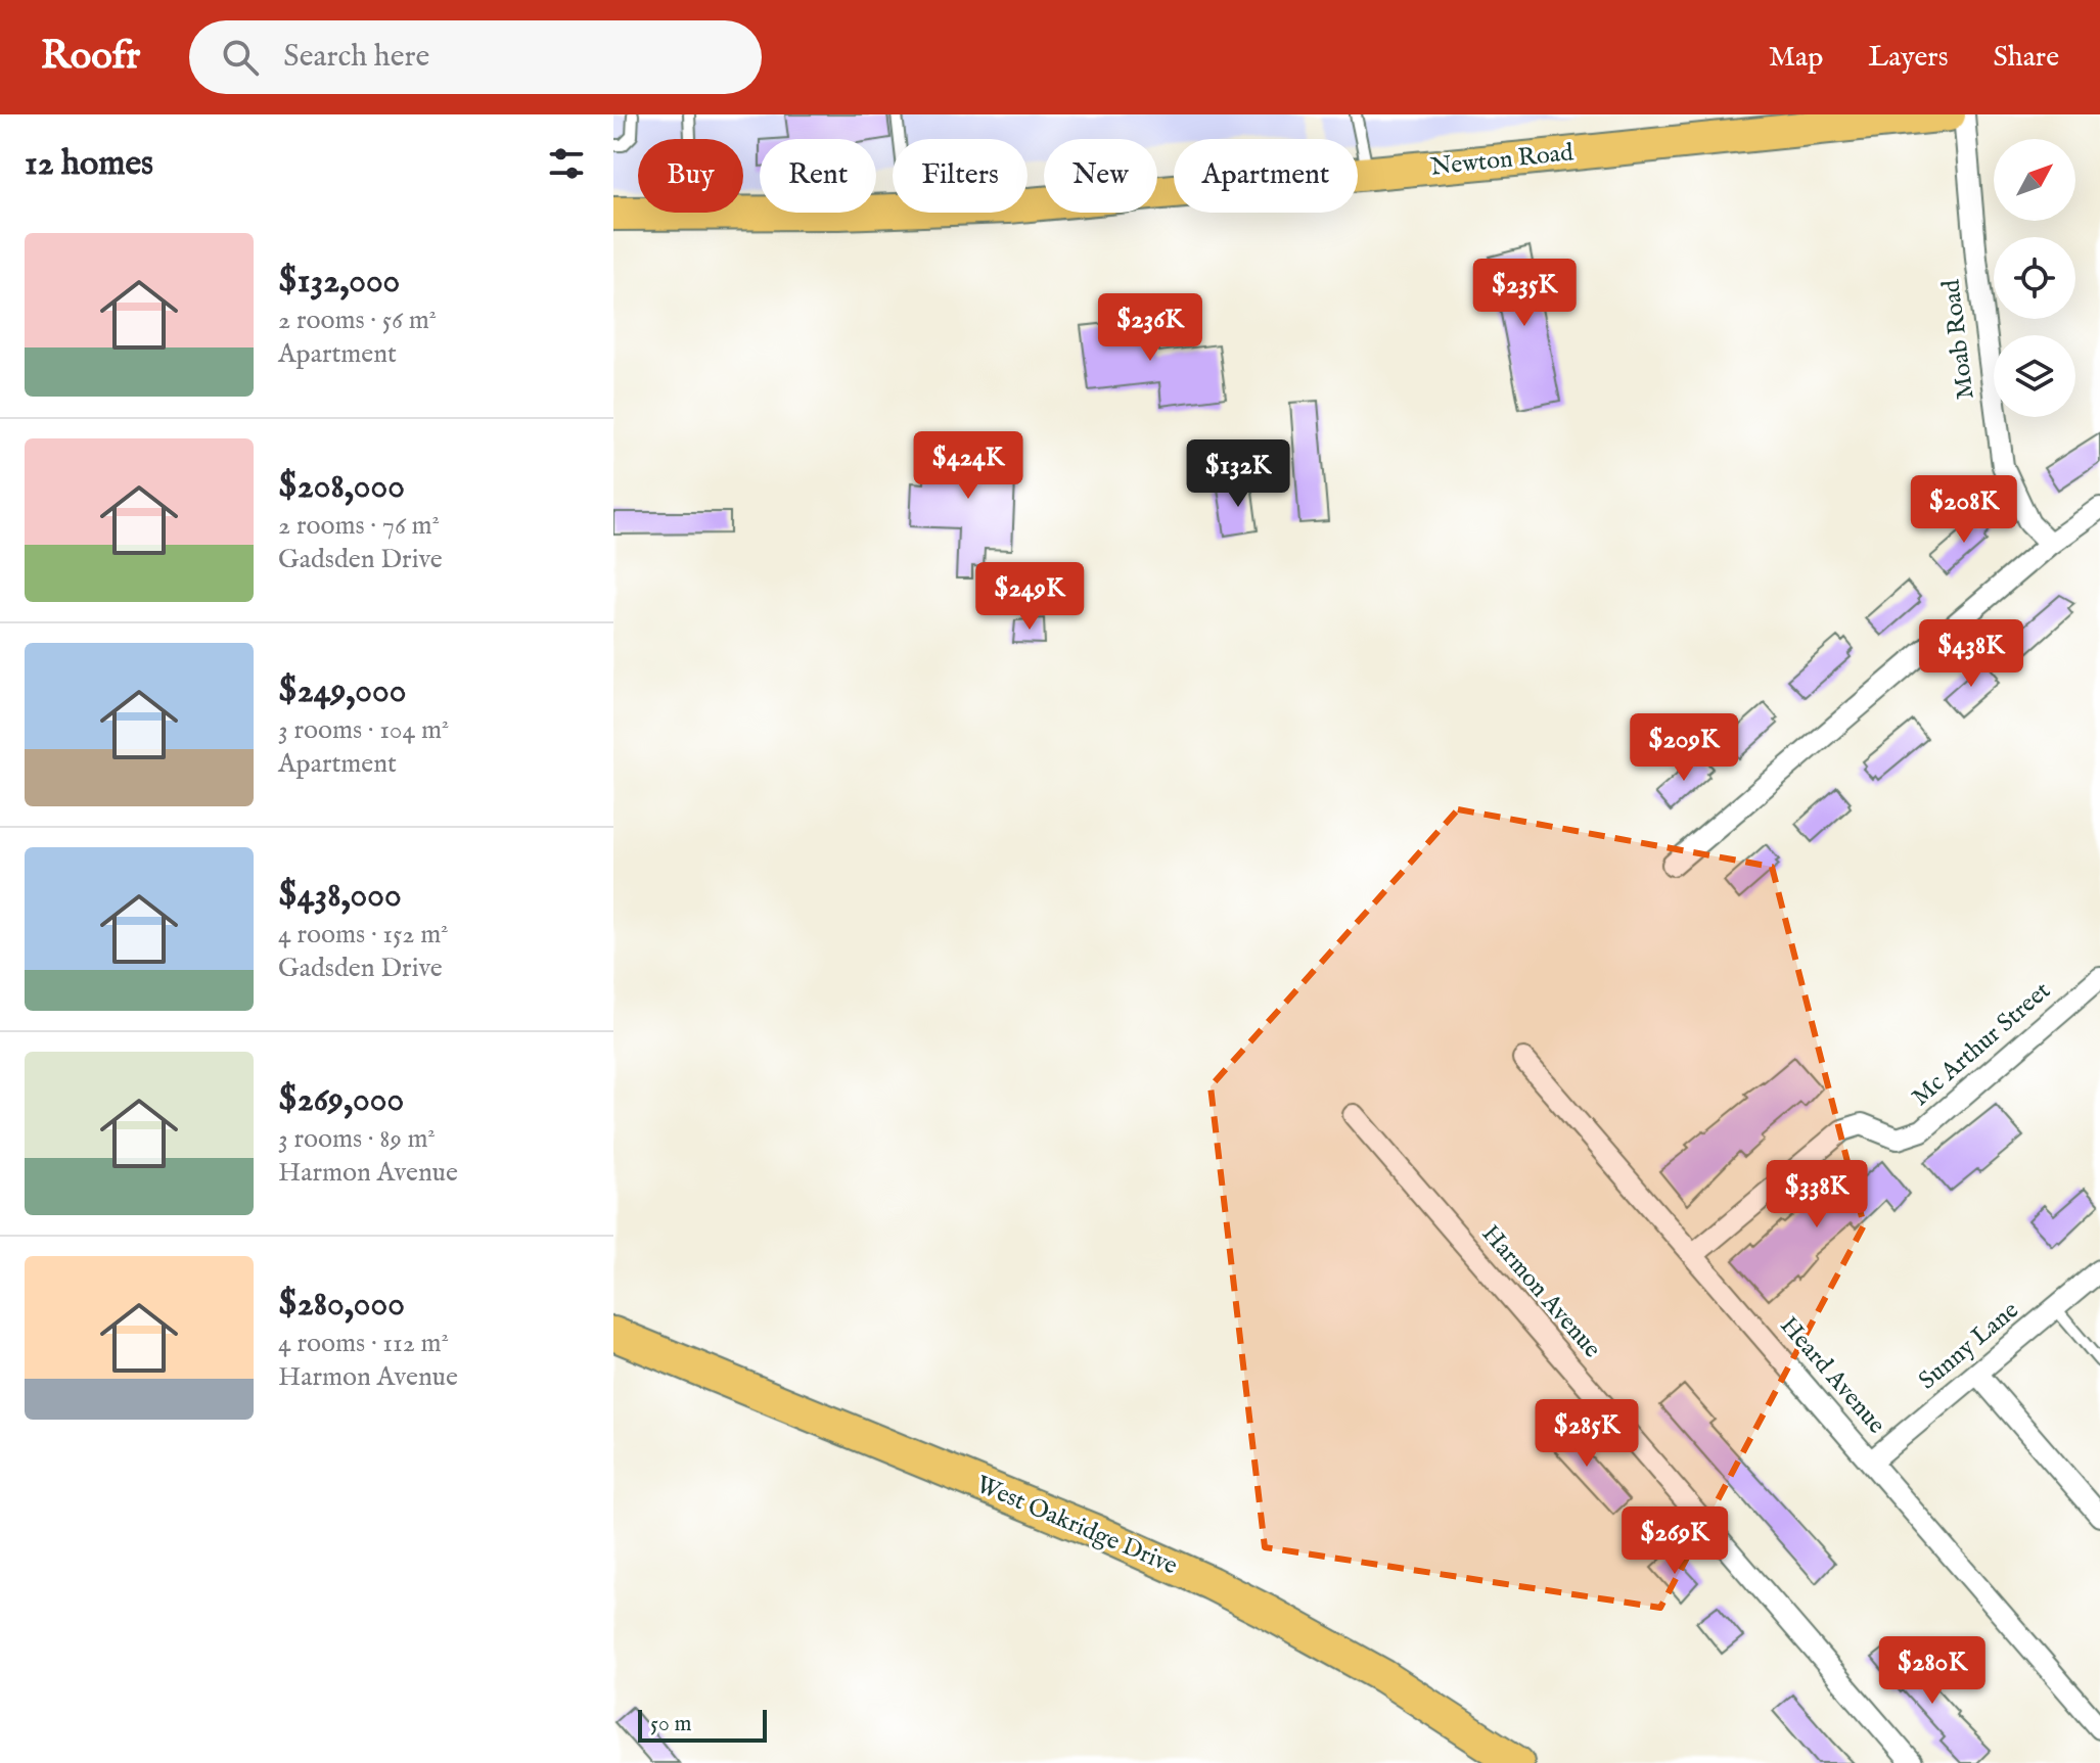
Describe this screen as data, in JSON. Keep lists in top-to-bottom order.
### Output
{
  "streets": {
    "main road": ["Newton Road", "West Oakridge Drive"],
    "street": [
      "Moab Road",
      "Mc Arthur Street",
      "Harmon Avenue",
      "Sunny Lane",
      "Heard Avenue"
    ]
  },
  "crossings": [
    ["Mc Arthur Street", "Heard Avenue"],
    ["Sunny Lane", "Heard Avenue"]
  ],
  "scale_bar": "50 m",
  "north": "top right",
  "page": {
    "header": "Roofr",
    "search": "Search here",
    "nav": ["Map", "Layers", "Share"],
    "heading": "12 homes",
    "chip": [
      "Buy",
      "Rent",
      "Filters",
      "New",
      "Apartment"
    ],
    "list": [
      {
        "name": "$132,000",
        "note": "2 rooms · 56 m² · Apartment"
      },
      {
        "name": "$208,000",
        "note": "2 rooms · 76 m² · Gadsden Drive"
      },
      {
        "name": "$249,000",
        "note": "3 rooms · 104 m² · Apartment"
      },
      {
        "name": "$438,000",
        "note": "4 rooms · 152 m² · Gadsden Drive"
      },
      {
        "name": "$269,000",
        "note": "3 rooms · 89 m² · Harmon Avenue"
      },
      {
        "name": "$280,000",
        "note": "4 rooms · 112 m² · Harmon Avenue"
      }
    ],
    "price": [
      "$235K",
      "$236K",
      "$424K",
      "$132K",
      "$208K",
      "$249K",
      "$438K",
      "$209K",
      "$338K",
      "$285K",
      "$269K",
      "$280K"
    ],
    "scale": "50 m"
  }
}
